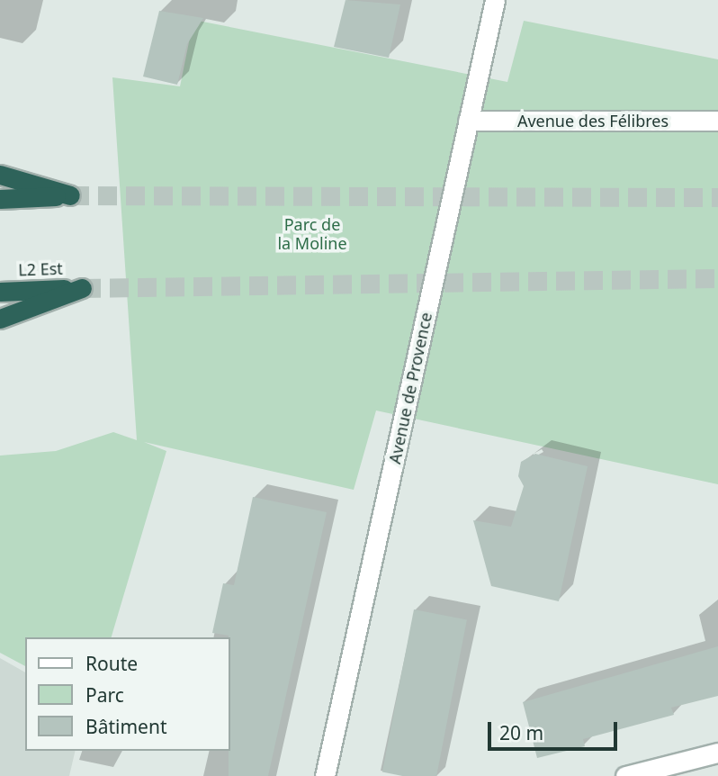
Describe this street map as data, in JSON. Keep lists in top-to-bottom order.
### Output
{
  "streets": {
    "highway": ["L2 Est"],
    "street": ["Avenue des Félibres", "Avenue de Provence"]
  },
  "crossings": [
    ["Avenue des Félibres", "Avenue de Provence"]
  ],
  "parks": ["Parc de la Moline"],
  "legend": ["Route", "Parc", "Bâtiment"],
  "scale_bar": "20 m"
}
